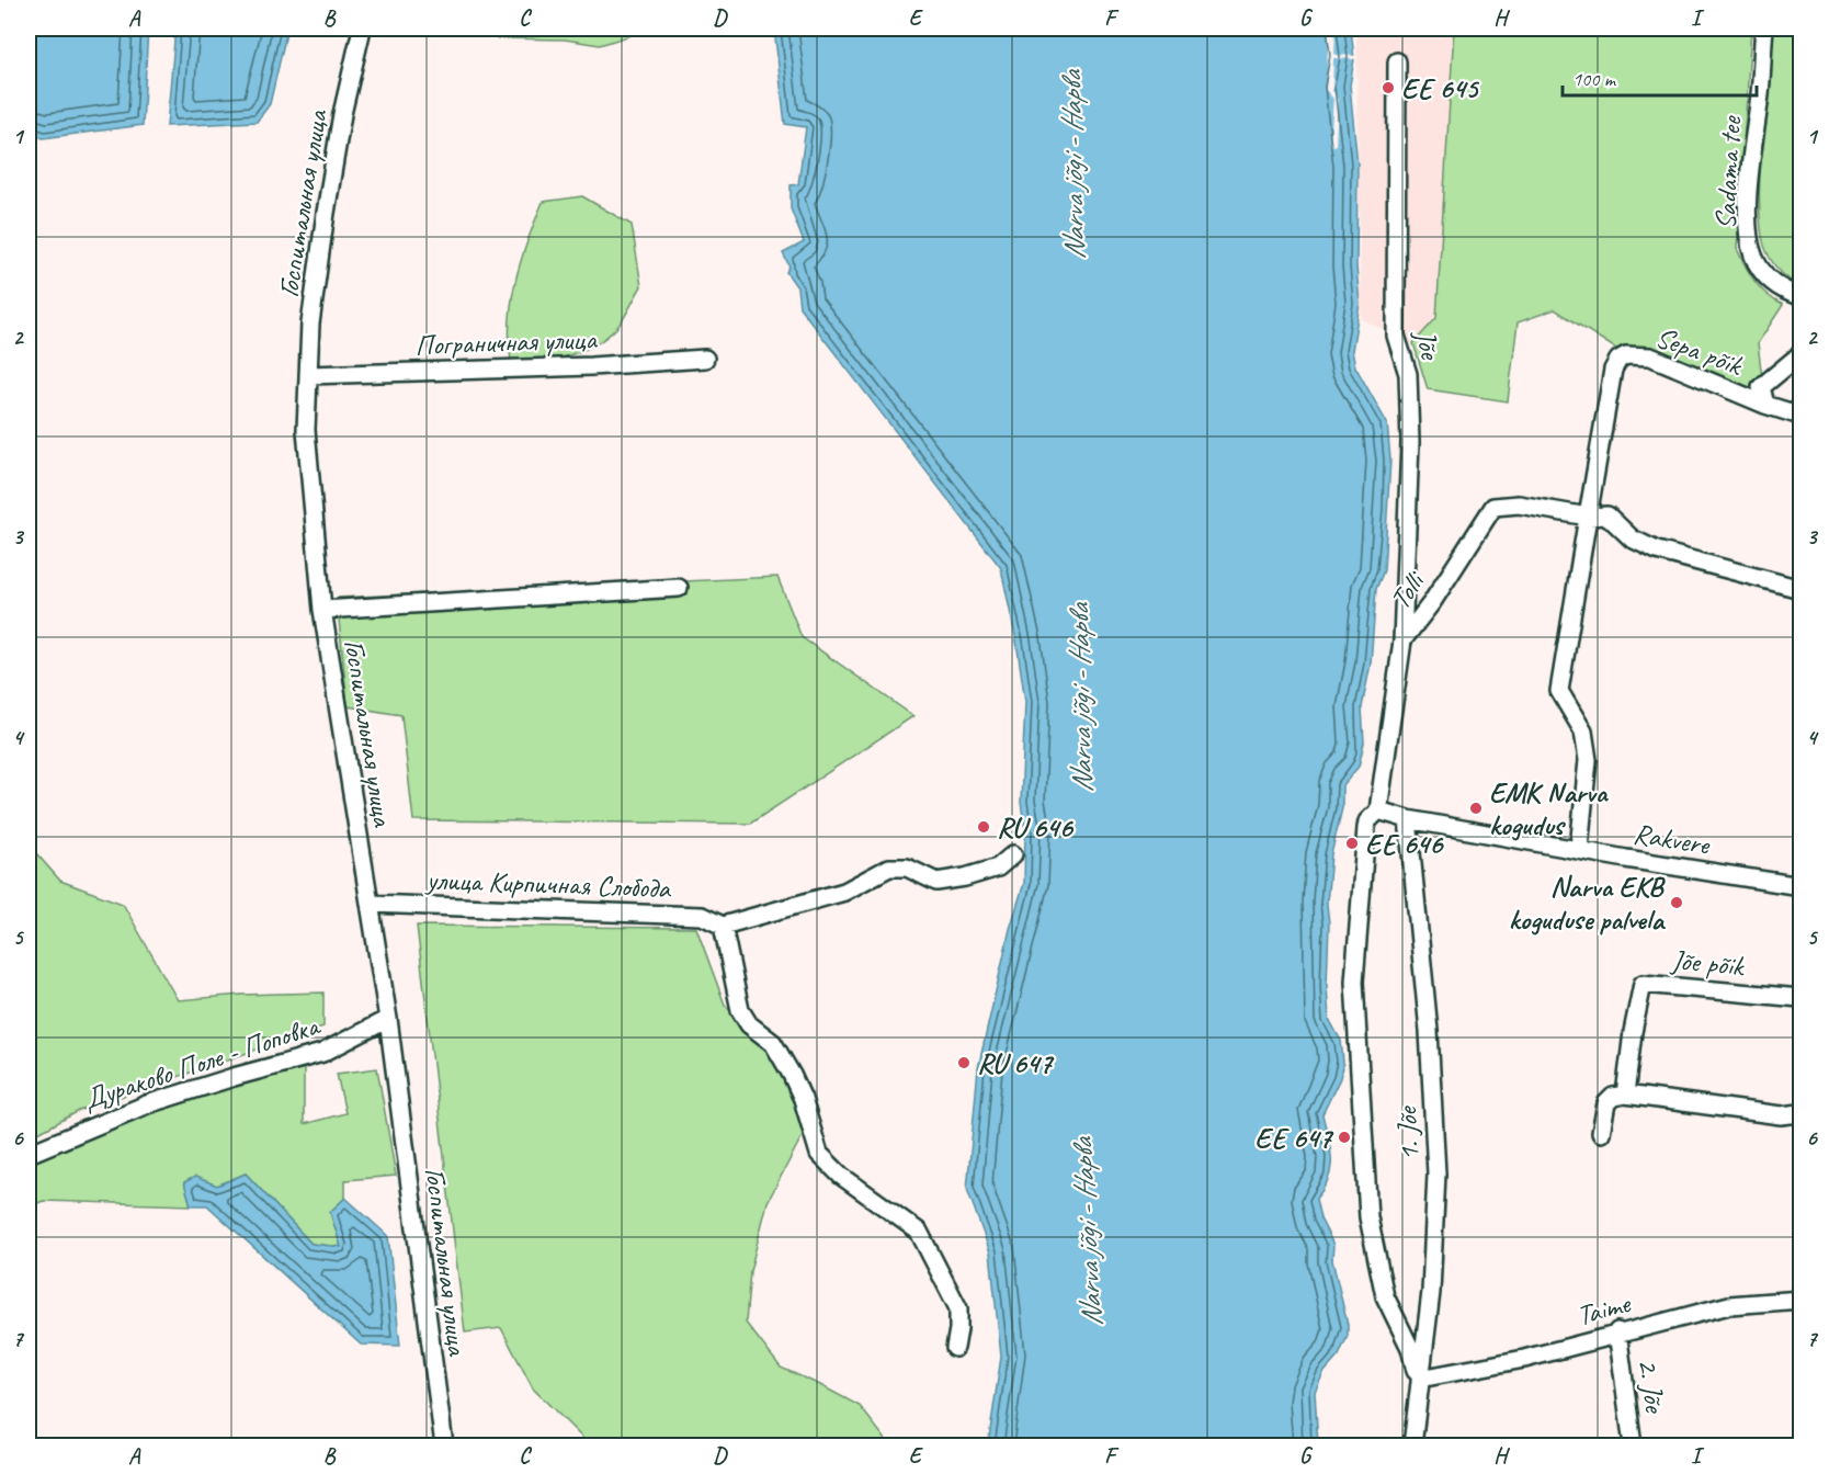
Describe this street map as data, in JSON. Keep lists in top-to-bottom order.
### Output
{
  "streets": {
    "street": [
      "Sadama tee",
      "Госпитальная улица",
      "Пограничная улица",
      "Jõe",
      "Sepa põik",
      "Tolli",
      "Rakvere",
      "улица Кирпичная Слобода",
      "Jõe põik",
      "Дураково Поле - Поповка",
      "1. Jõe",
      "Taime",
      "2. Jõe"
    ]
  },
  "crossings": [
    ["Госпитальная улица", "Пограничная улица"],
    ["Госпитальная улица", "улица Кирпичная Слобода"],
    ["Госпитальная улица", "Дураково Поле - Поповка"],
    ["Jõe", "Tolli"],
    ["Sepa põik", "Tolli"],
    ["Tolli", "Rakvere"],
    ["Tolli", "1. Jõe"],
    ["Tolli", "Taime"],
    ["Rakvere", "1. Jõe"],
    ["1. Jõe", "Taime"],
    ["Taime", "2. Jõe"]
  ],
  "water": ["Narva jõgi - Нарва"],
  "places": [
    "EE 645",
    "EMK Narva kogudus",
    "RU 646",
    "EE 646",
    "Narva EKB koguduse palvela",
    "RU 647",
    "EE 647"
  ],
  "scale_bar": "100 m",
  "grid": {
    "columns": [
      "A",
      "B",
      "C",
      "D",
      "E",
      "F",
      "G",
      "H",
      "I"
    ],
    "rows": [
      "1",
      "2",
      "3",
      "4",
      "5",
      "6",
      "7"
    ]
  }
}
